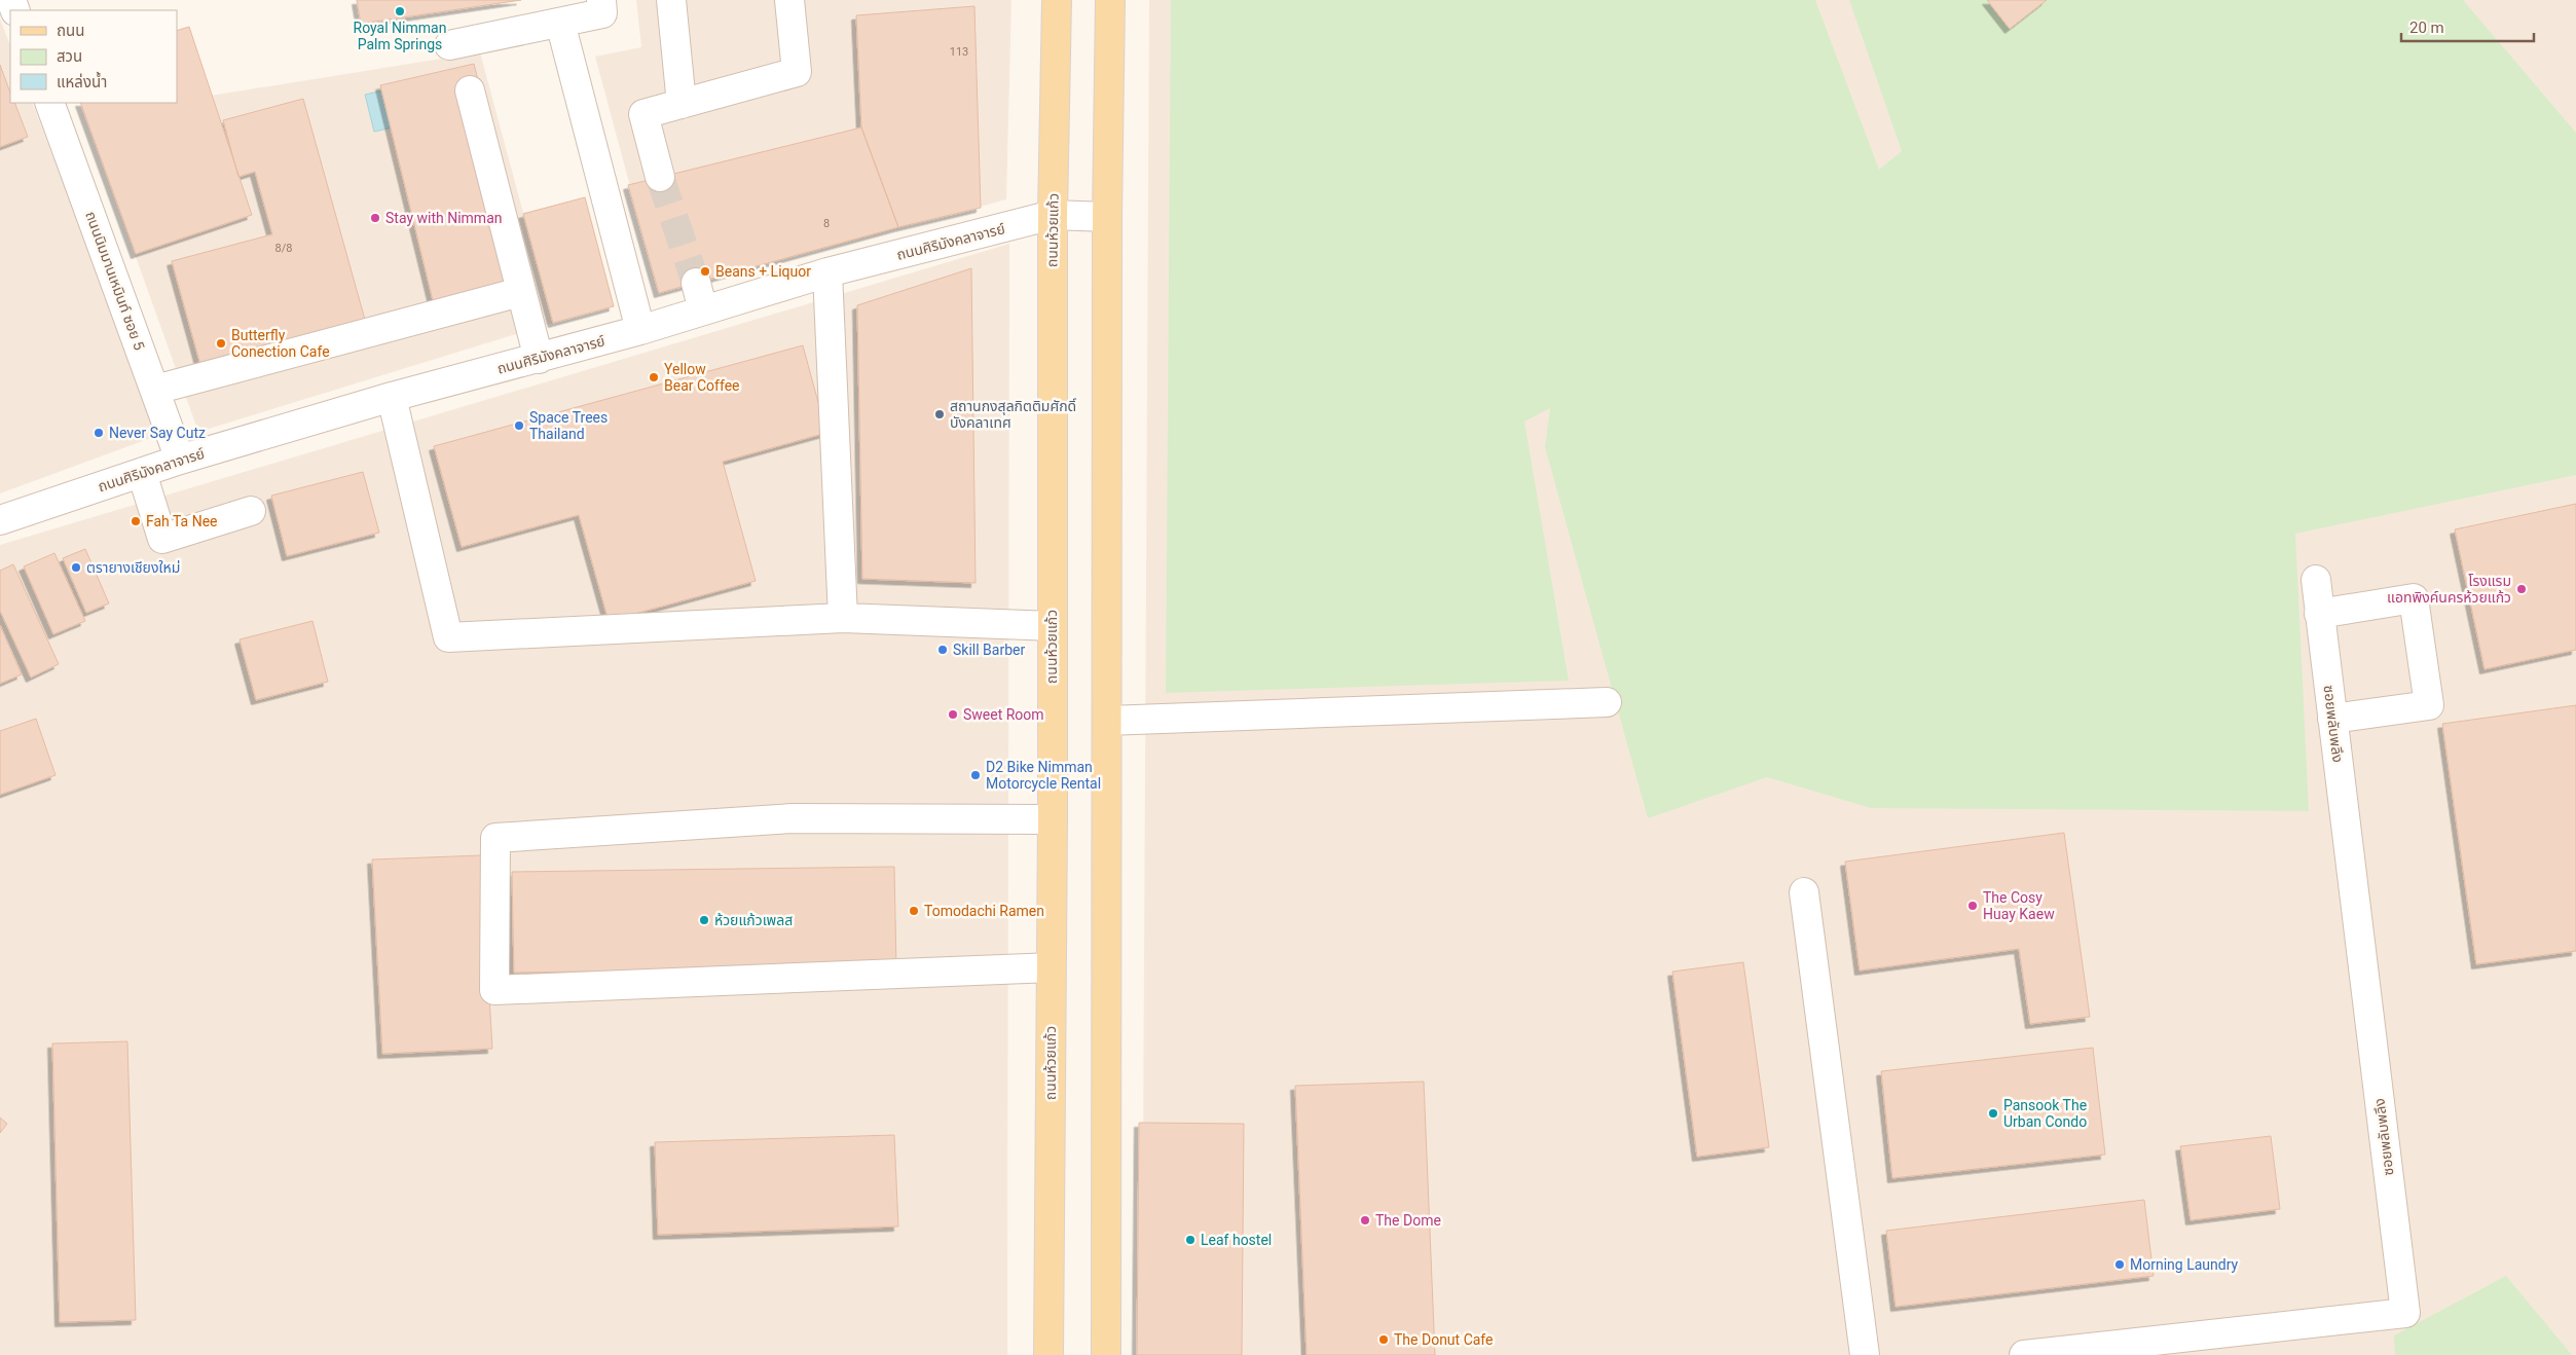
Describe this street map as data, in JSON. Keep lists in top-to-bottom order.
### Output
{
  "streets": {
    "main road": ["ถนนห้วยแก้ว"],
    "street": ["ถนนศิริมังคลาจารย์", "ถนนนิมมานเหมินท์ ซอย 5", "ซอยพลับพลึง"]
  },
  "crossings": [
    ["ถนนห้วยแก้ว", "ถนนศิริมังคลาจารย์"],
    ["ถนนศิริมังคลาจารย์", "ถนนนิมมานเหมินท์ ซอย 5"]
  ],
  "places": [
    "Royal Nimman Palm Springs",
    "Stay with Nimman",
    "Beans + Liquor",
    "Butterfly Conection Cafe",
    "Yellow Bear Coffee",
    "สถานกงสุลกิตติมศักดิ์ บังคลาเทศ",
    "Space Trees Thailand",
    "Never Say Cutz",
    "Fah Ta Nee",
    "ตรายางเชียงใหม่",
    "โรงแรม แอทพิงค์นครห้วยแก้ว",
    "Skill Barber",
    "Sweet Room",
    "D2 Bike Nimman Motorcycle Rental",
    "The Cosy Huay Kaew",
    "Tomodachi Ramen",
    "ห้วยแก้วเพลส",
    "Pansook The Urban Condo",
    "The Dome",
    "Leaf hostel",
    "Morning Laundry",
    "The Donut Cafe"
  ],
  "house_numbers": ["113", "8", "8/8"],
  "legend": ["ถนน", "สวน", "แหล่งน้ำ"],
  "scale_bar": "20 m"
}
